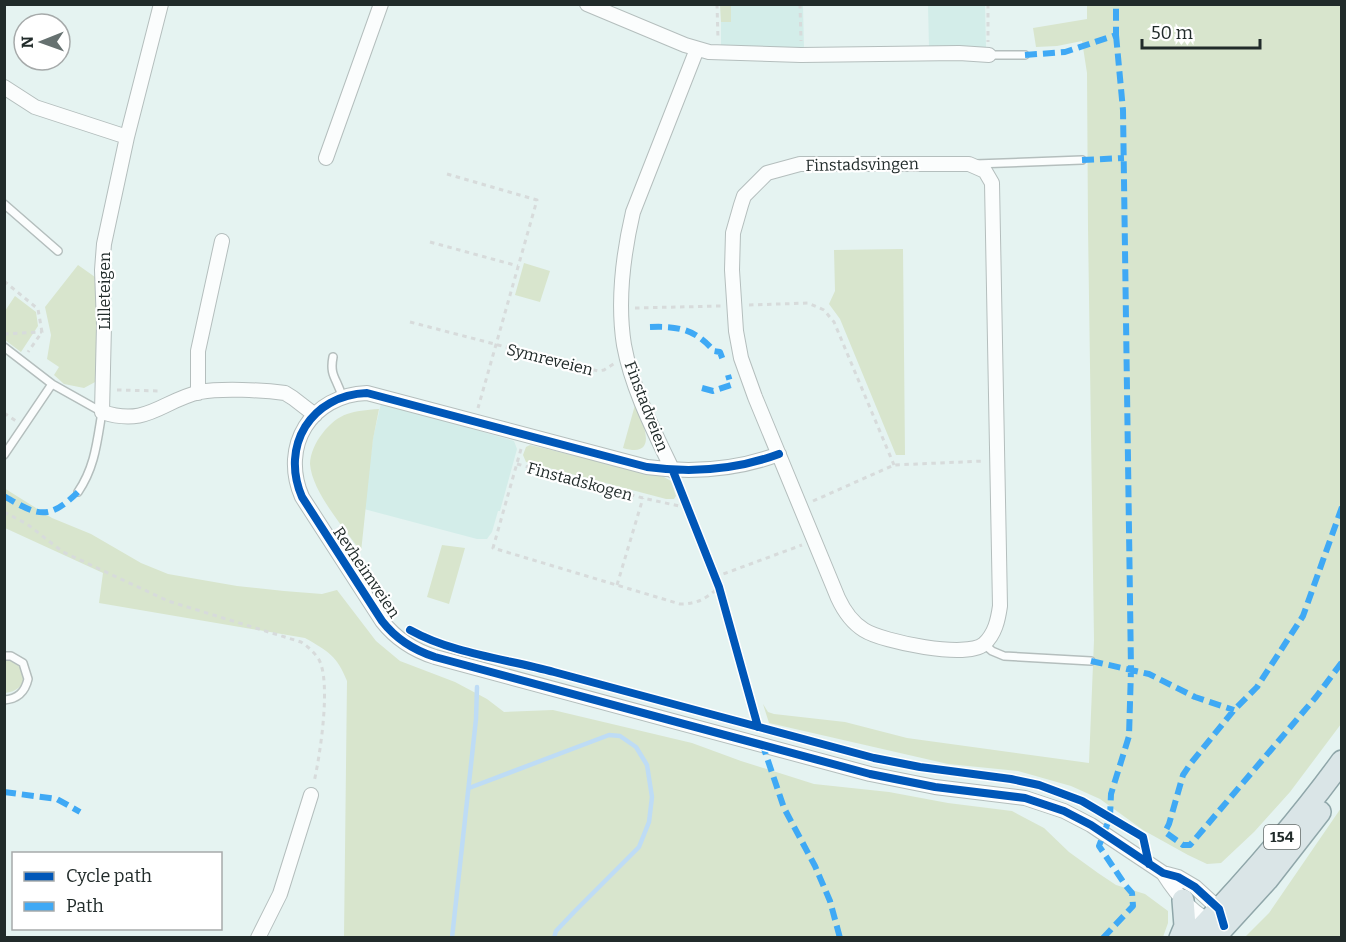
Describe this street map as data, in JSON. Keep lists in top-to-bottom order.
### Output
{
  "streets": {
    "main road": ["154"],
    "street": [
      "Finstadsvingen",
      "Lilleteigen",
      "Finstadveien",
      "Revheimveien"
    ],
    "path": ["Symreveien", "Finstadskogen"]
  },
  "crossings": [
    ["Symreveien", "Revheimveien"],
    ["Finstadveien", "Revheimveien"],
    ["Finstadskogen", "Revheimveien"],
    ["Revheimveien", "154"]
  ],
  "legend": ["Cycle path", "Path"],
  "scale_bar": "50 m",
  "north": "left"
}
